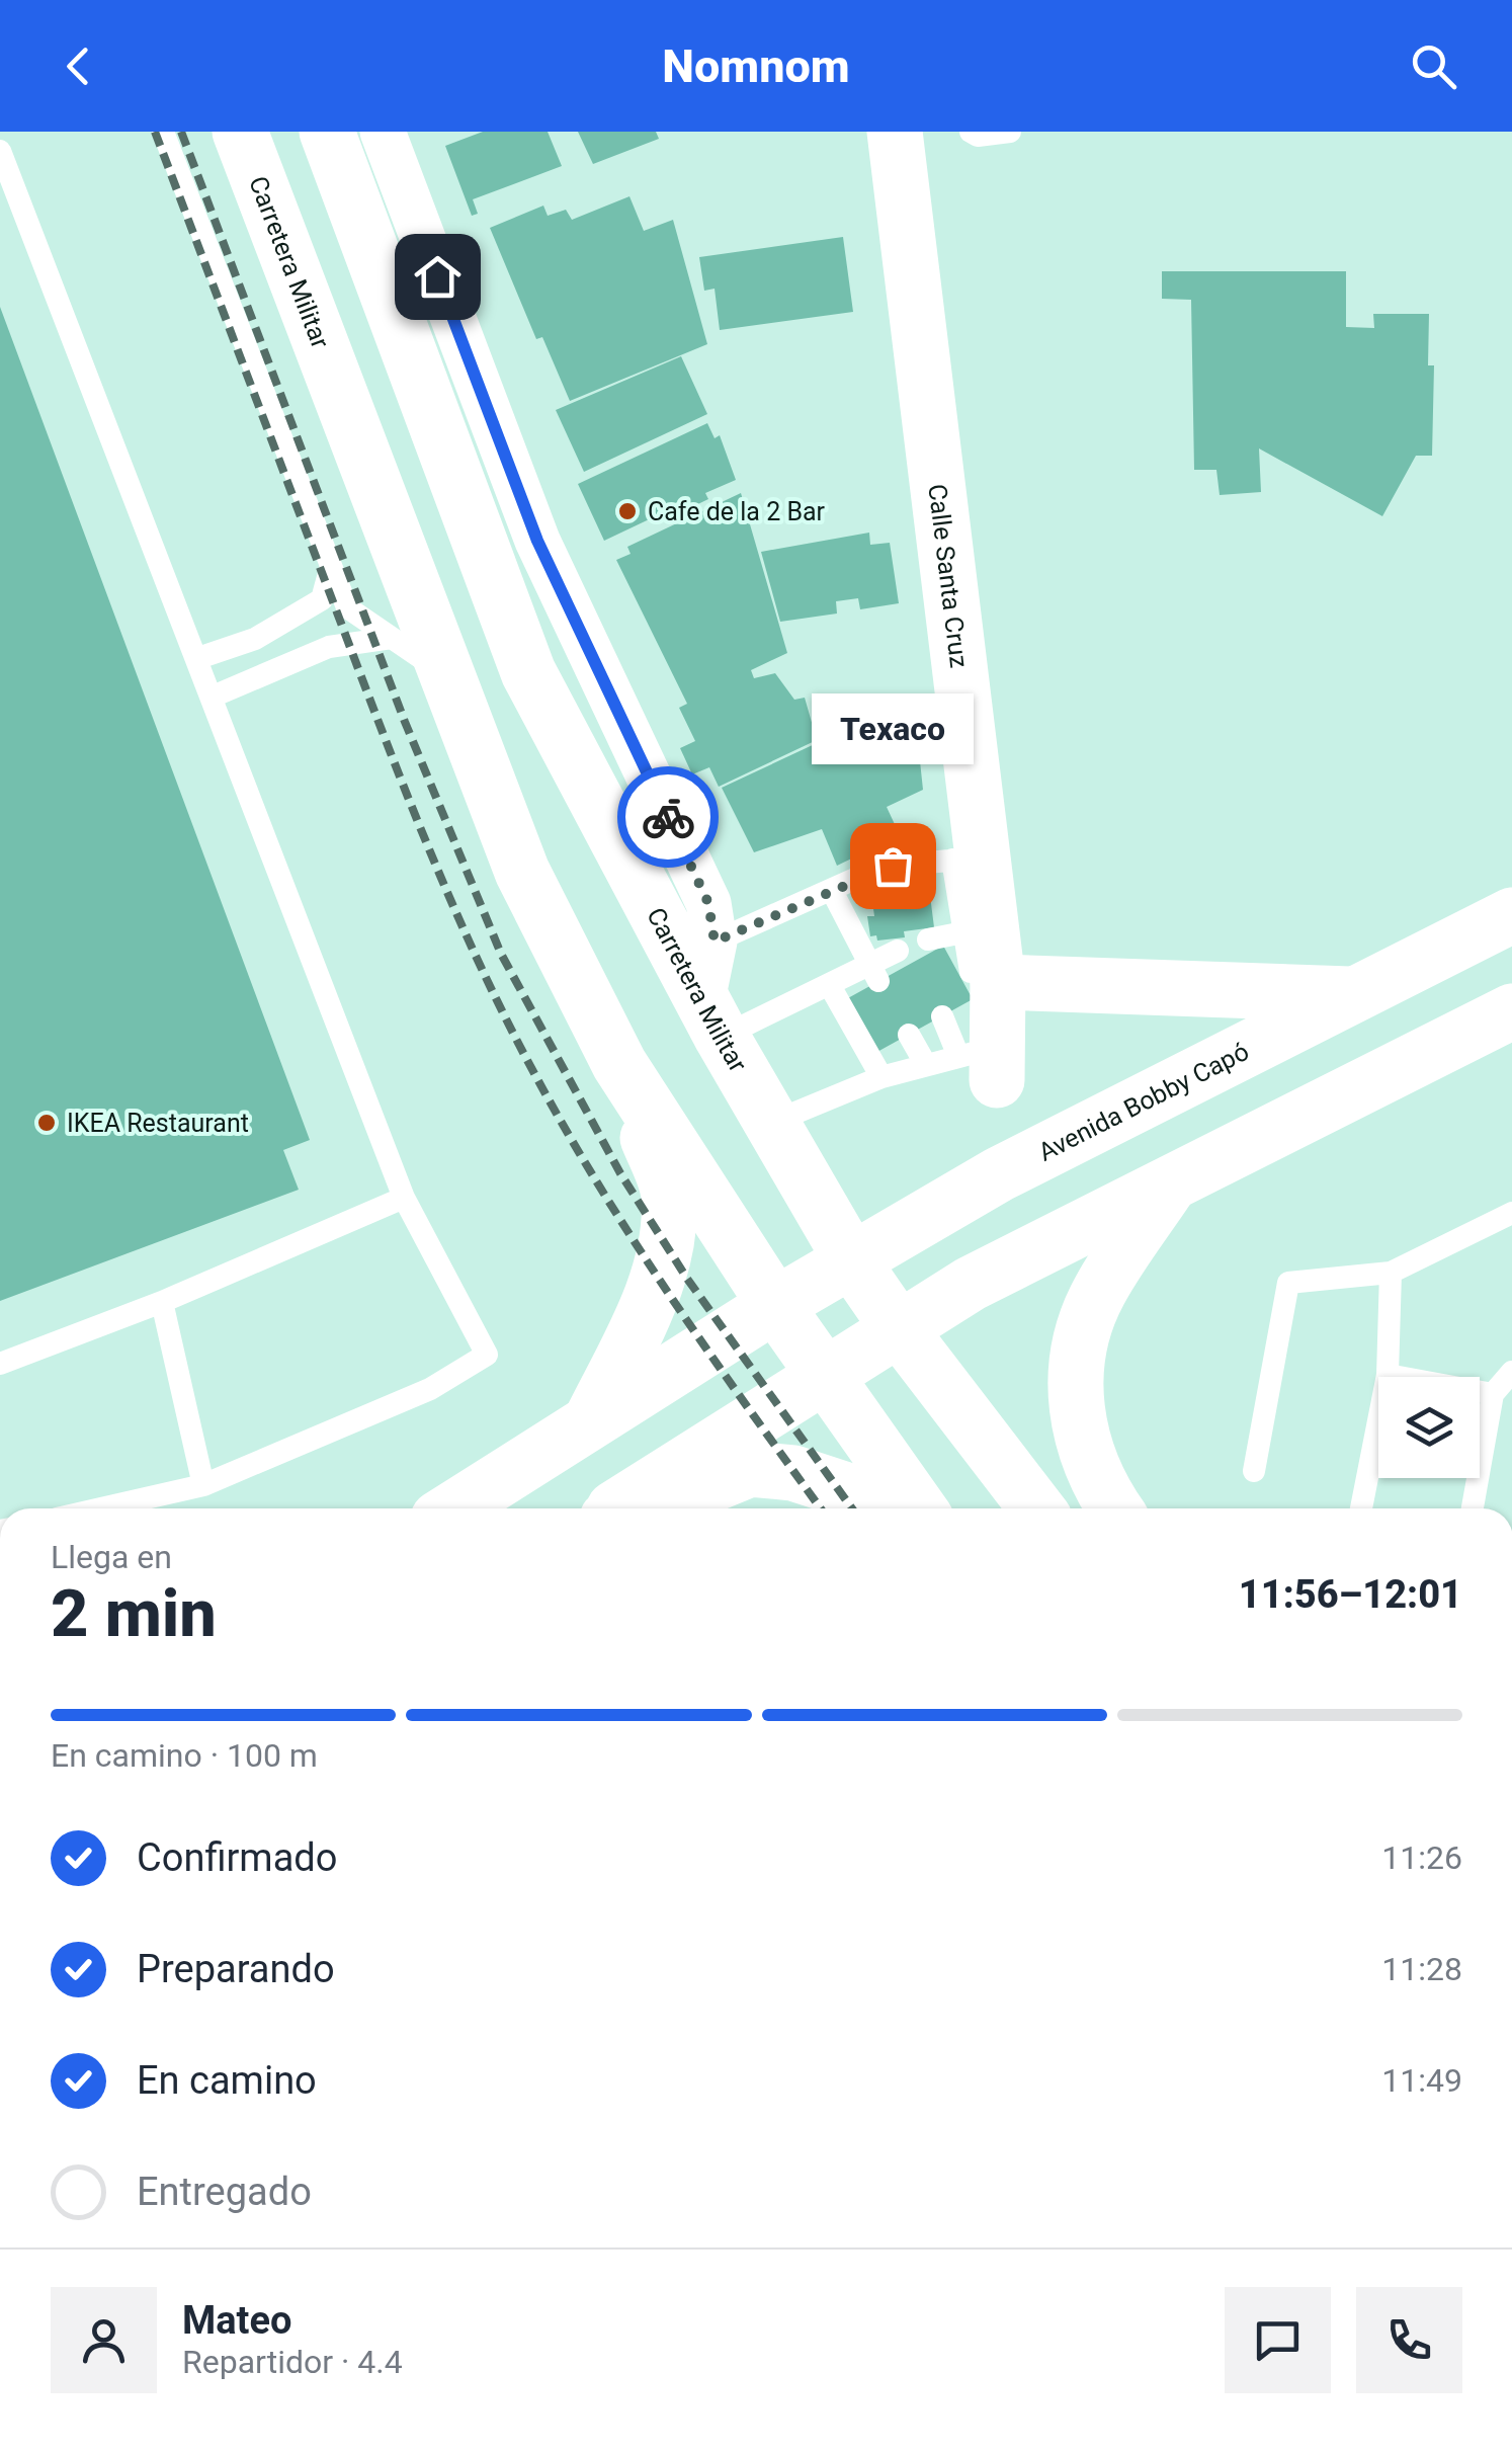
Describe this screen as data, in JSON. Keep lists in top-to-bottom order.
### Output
{
  "streets": {
    "main road": ["Carretera Militar", "Calle Santa Cruz", "Avenida Bobby Capó"]
  },
  "crossings": [
    ["Carretera Militar", "Avenida Bobby Capó"]
  ],
  "places": ["Cafe de la 2 Bar", "Texaco", "IKEA Restaurant"],
  "page": {
    "header": "Nomnom",
    "bubble": "Texaco",
    "heading": ["2 min", "Llega en", "11:56–12:01"],
    "panel": ["Mateo", "Repartidor · 4.4"],
    "bar": "En camino · 100 m",
    "list": [
      ["Confirmado", "11:26"],
      ["Preparando", "11:28"],
      ["En camino", "11:49"],
      "Entregado"
    ]
  }
}
